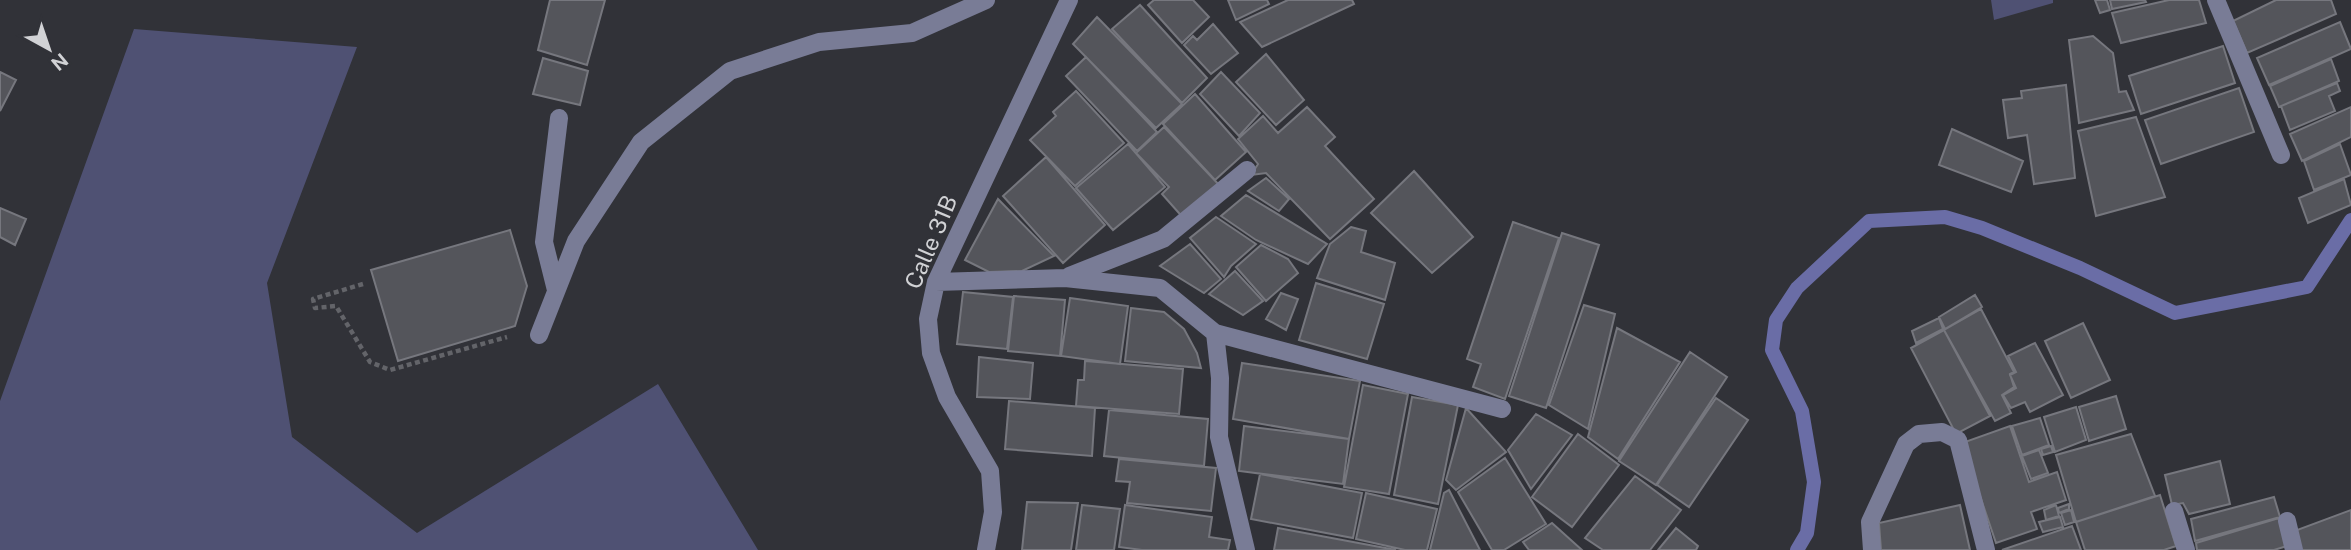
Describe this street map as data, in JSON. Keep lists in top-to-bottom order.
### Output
{
  "streets": {
    "street": ["Calle 31B"]
  },
  "north": "bottom right"
}
